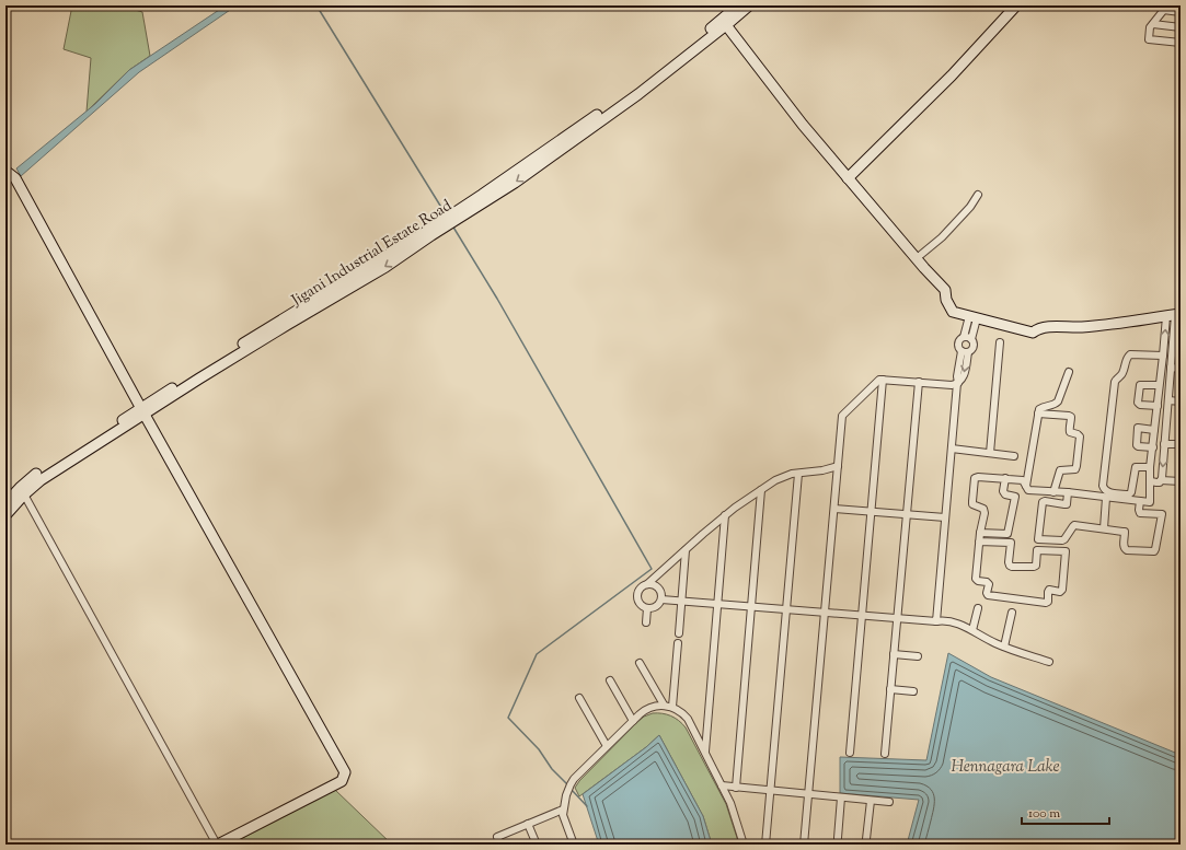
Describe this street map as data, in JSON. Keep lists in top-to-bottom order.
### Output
{
  "streets": {
    "street": ["Jigani Industrial Estate Road"]
  },
  "water": ["Hennagara Lake"],
  "scale_bar": "100 m"
}
